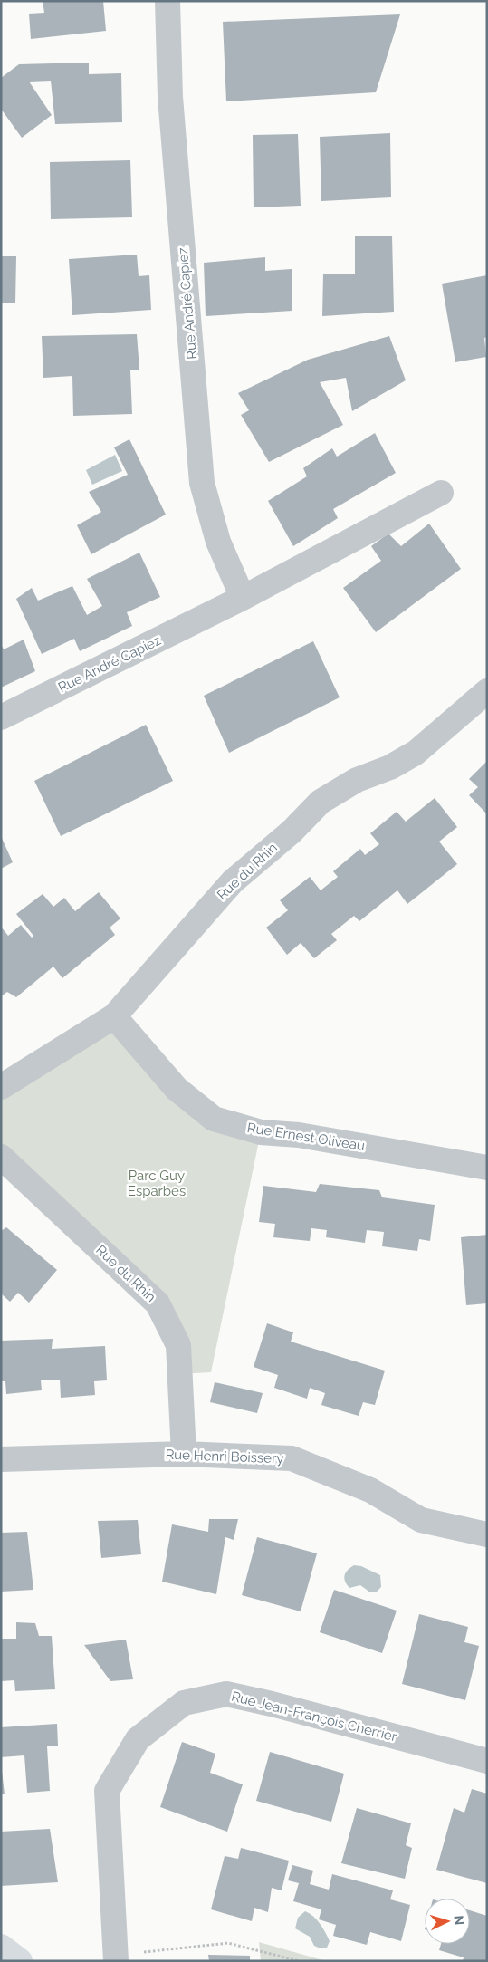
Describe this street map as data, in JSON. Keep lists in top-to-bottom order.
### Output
{
  "streets": {
    "street": [
      "Rue André Capiez",
      "Rue du Rhin",
      "Rue Ernest Oliveau",
      "Rue Henri Boissery",
      "Rue Jean-François Cherrier"
    ]
  },
  "crossings": [
    ["Rue du Rhin", "Rue Ernest Oliveau"],
    ["Rue du Rhin", "Rue Henri Boissery"]
  ],
  "parks": ["Parc Guy Esparbes"],
  "north": "right"
}
